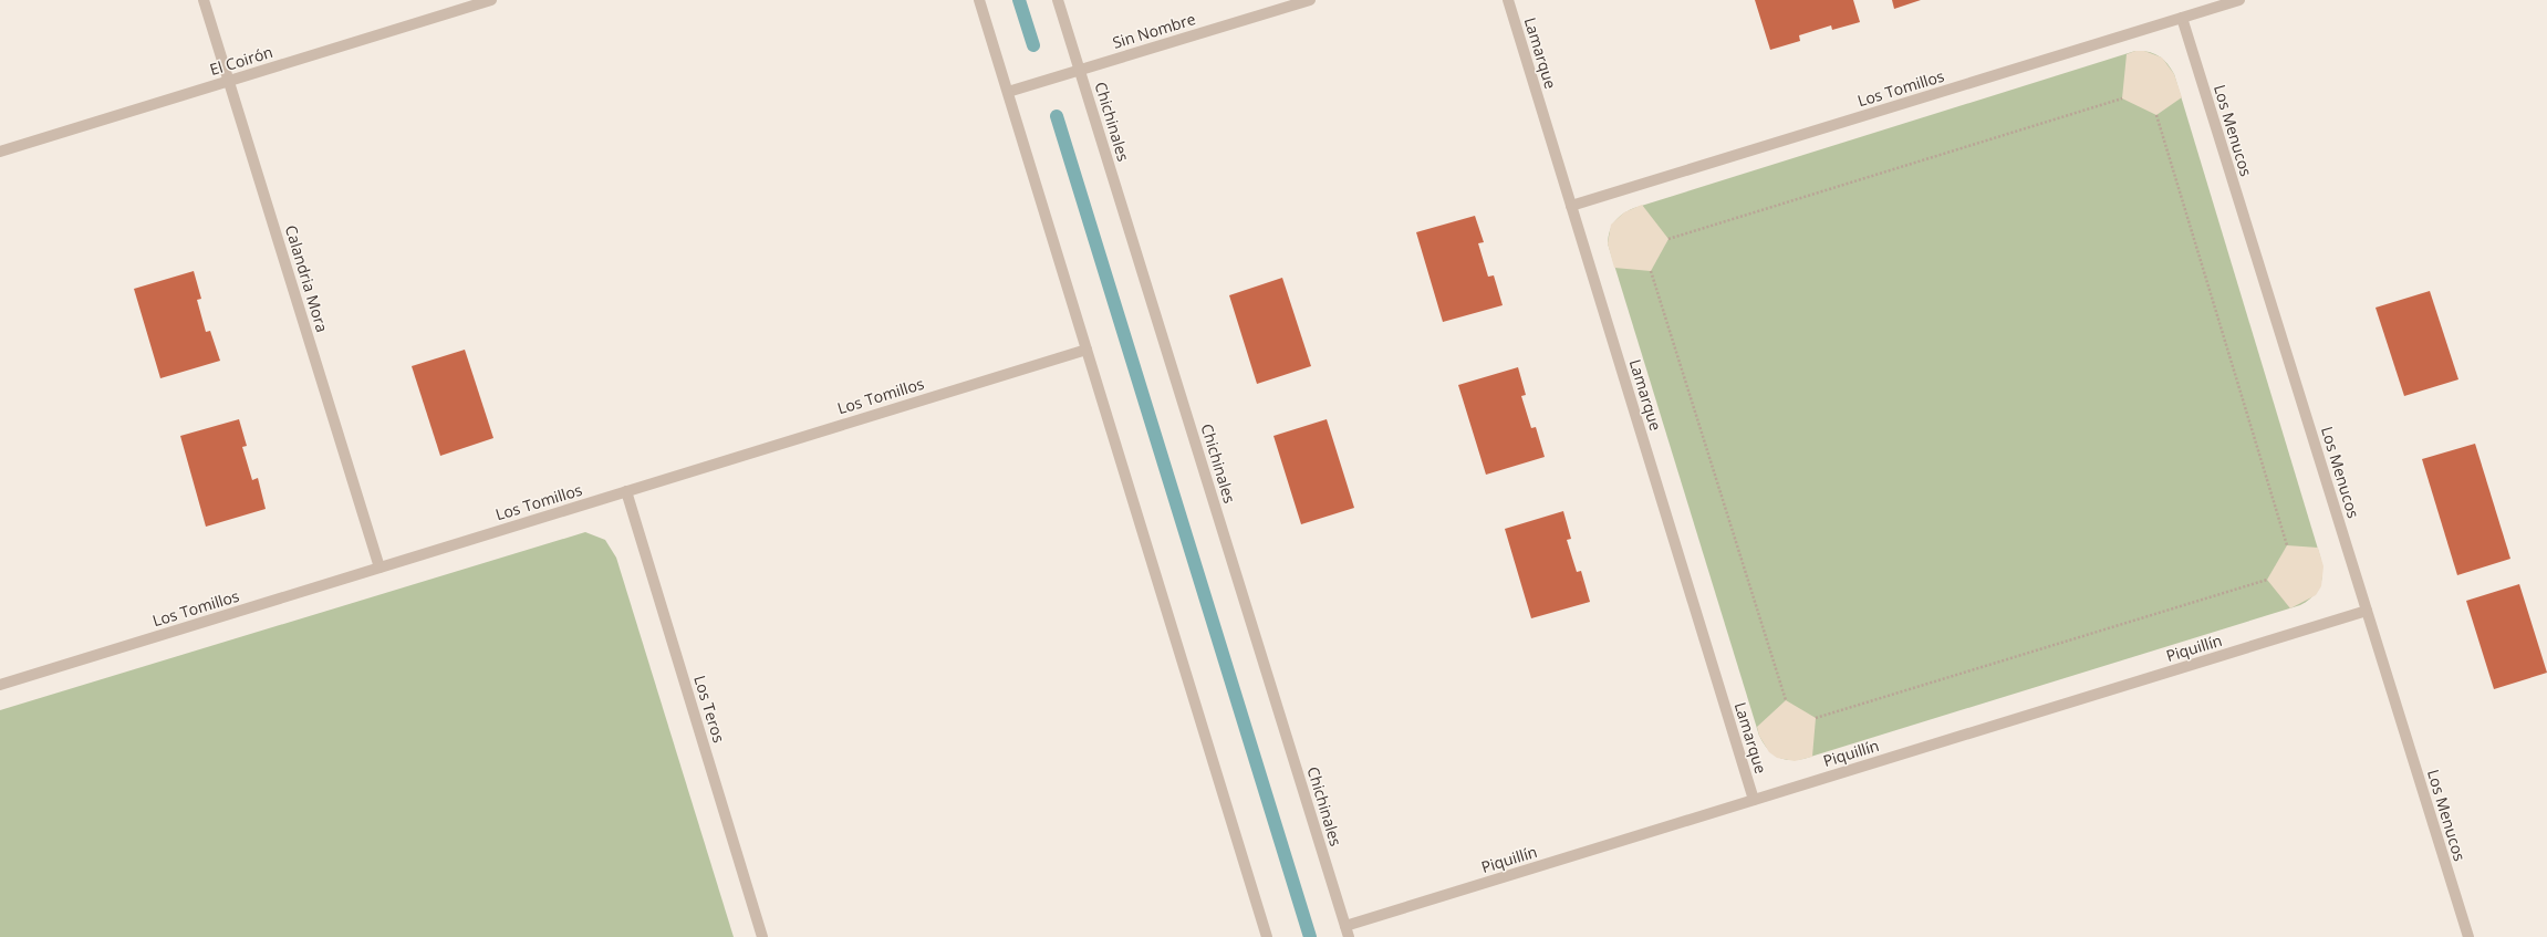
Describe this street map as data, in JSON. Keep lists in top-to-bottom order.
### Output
{
  "streets": {
    "street": [
      "Sin Nombre",
      "Lamarque",
      "El Coirón",
      "Los Tomillos",
      "Chichinales",
      "Los Menucos",
      "Calandria Mora",
      "Piquillín",
      "Los Teros"
    ]
  },
  "crossings": [
    ["Sin Nombre", "Chichinales"],
    ["Lamarque", "Los Tomillos"],
    ["Lamarque", "Piquillín"],
    ["El Coirón", "Calandria Mora"],
    ["Los Tomillos", "Los Menucos"],
    ["Los Tomillos", "Calandria Mora"],
    ["Los Tomillos", "Los Teros"],
    ["Chichinales", "Piquillín"],
    ["Los Menucos", "Piquillín"]
  ]
}
